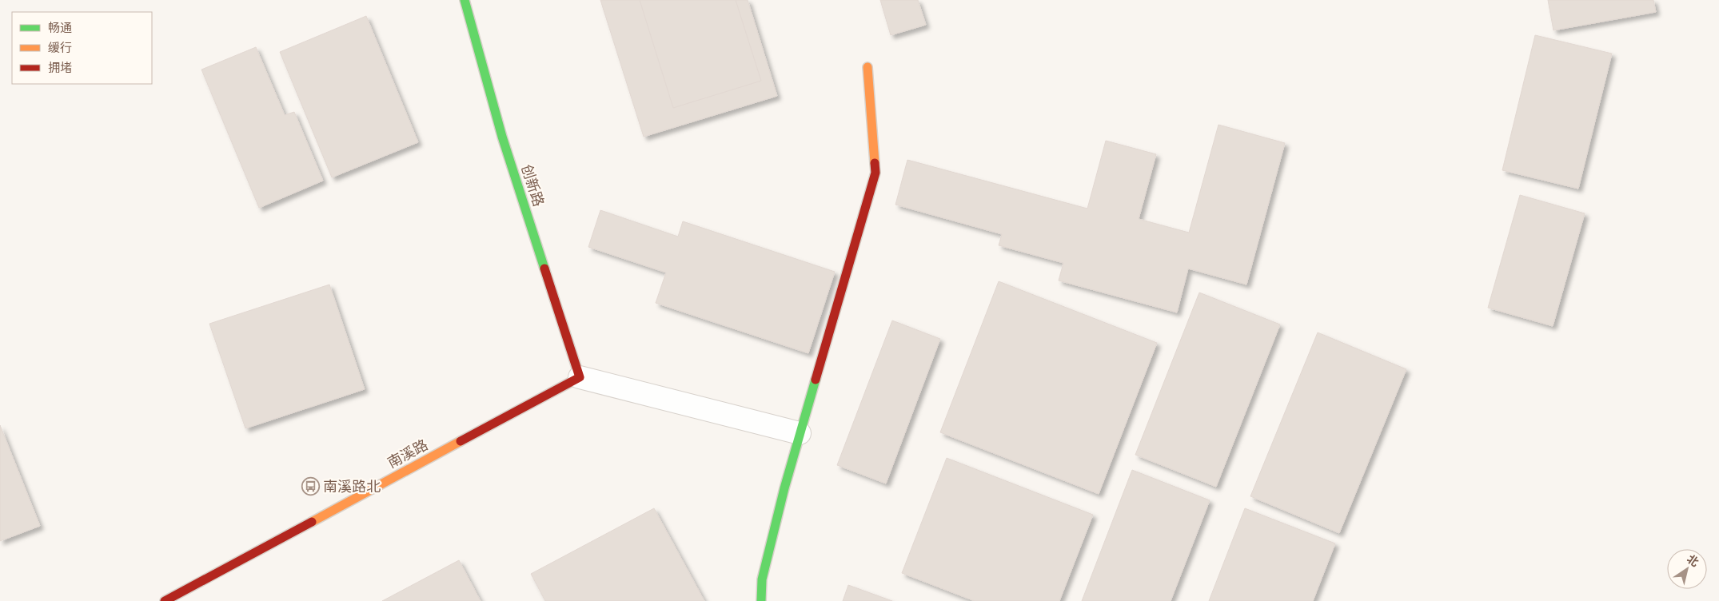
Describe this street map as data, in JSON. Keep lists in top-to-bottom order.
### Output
{
  "streets": {
    "street": ["创新路", "南溪路"]
  },
  "crossings": [
    ["创新路", "南溪路"]
  ],
  "places": {
    "bus stop": ["南溪路北"]
  },
  "legend": ["畅通", "缓行", "拥堵"],
  "north": "top right"
}
